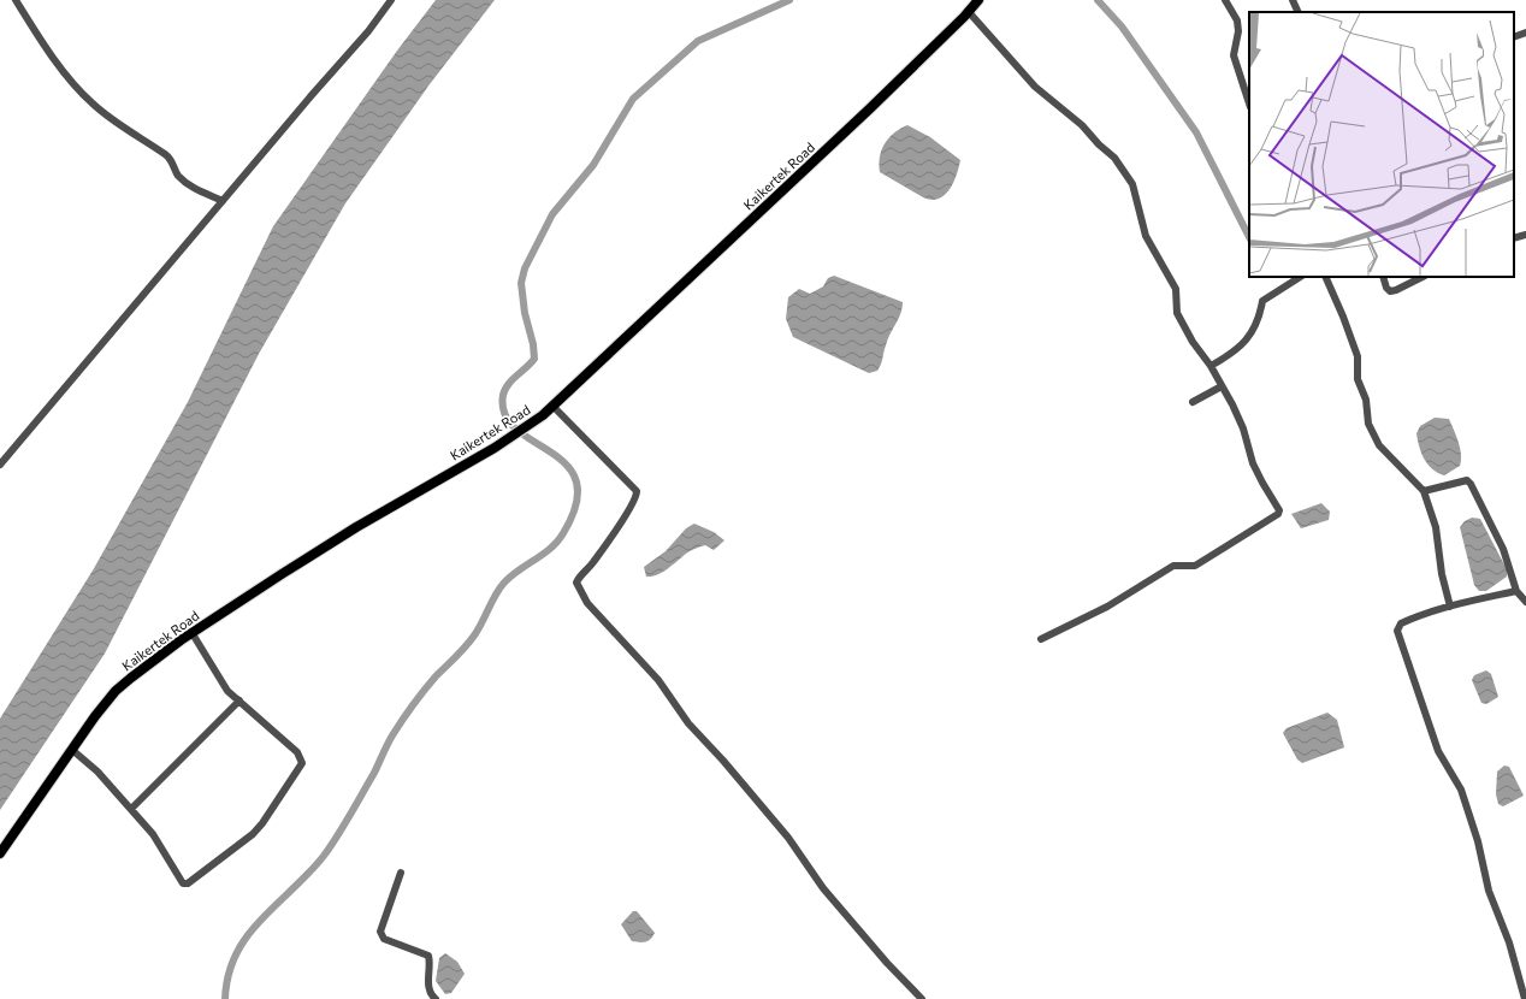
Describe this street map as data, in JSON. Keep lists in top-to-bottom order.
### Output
{
  "streets": {
    "main road": ["Kaikertek Road"]
  }
}
